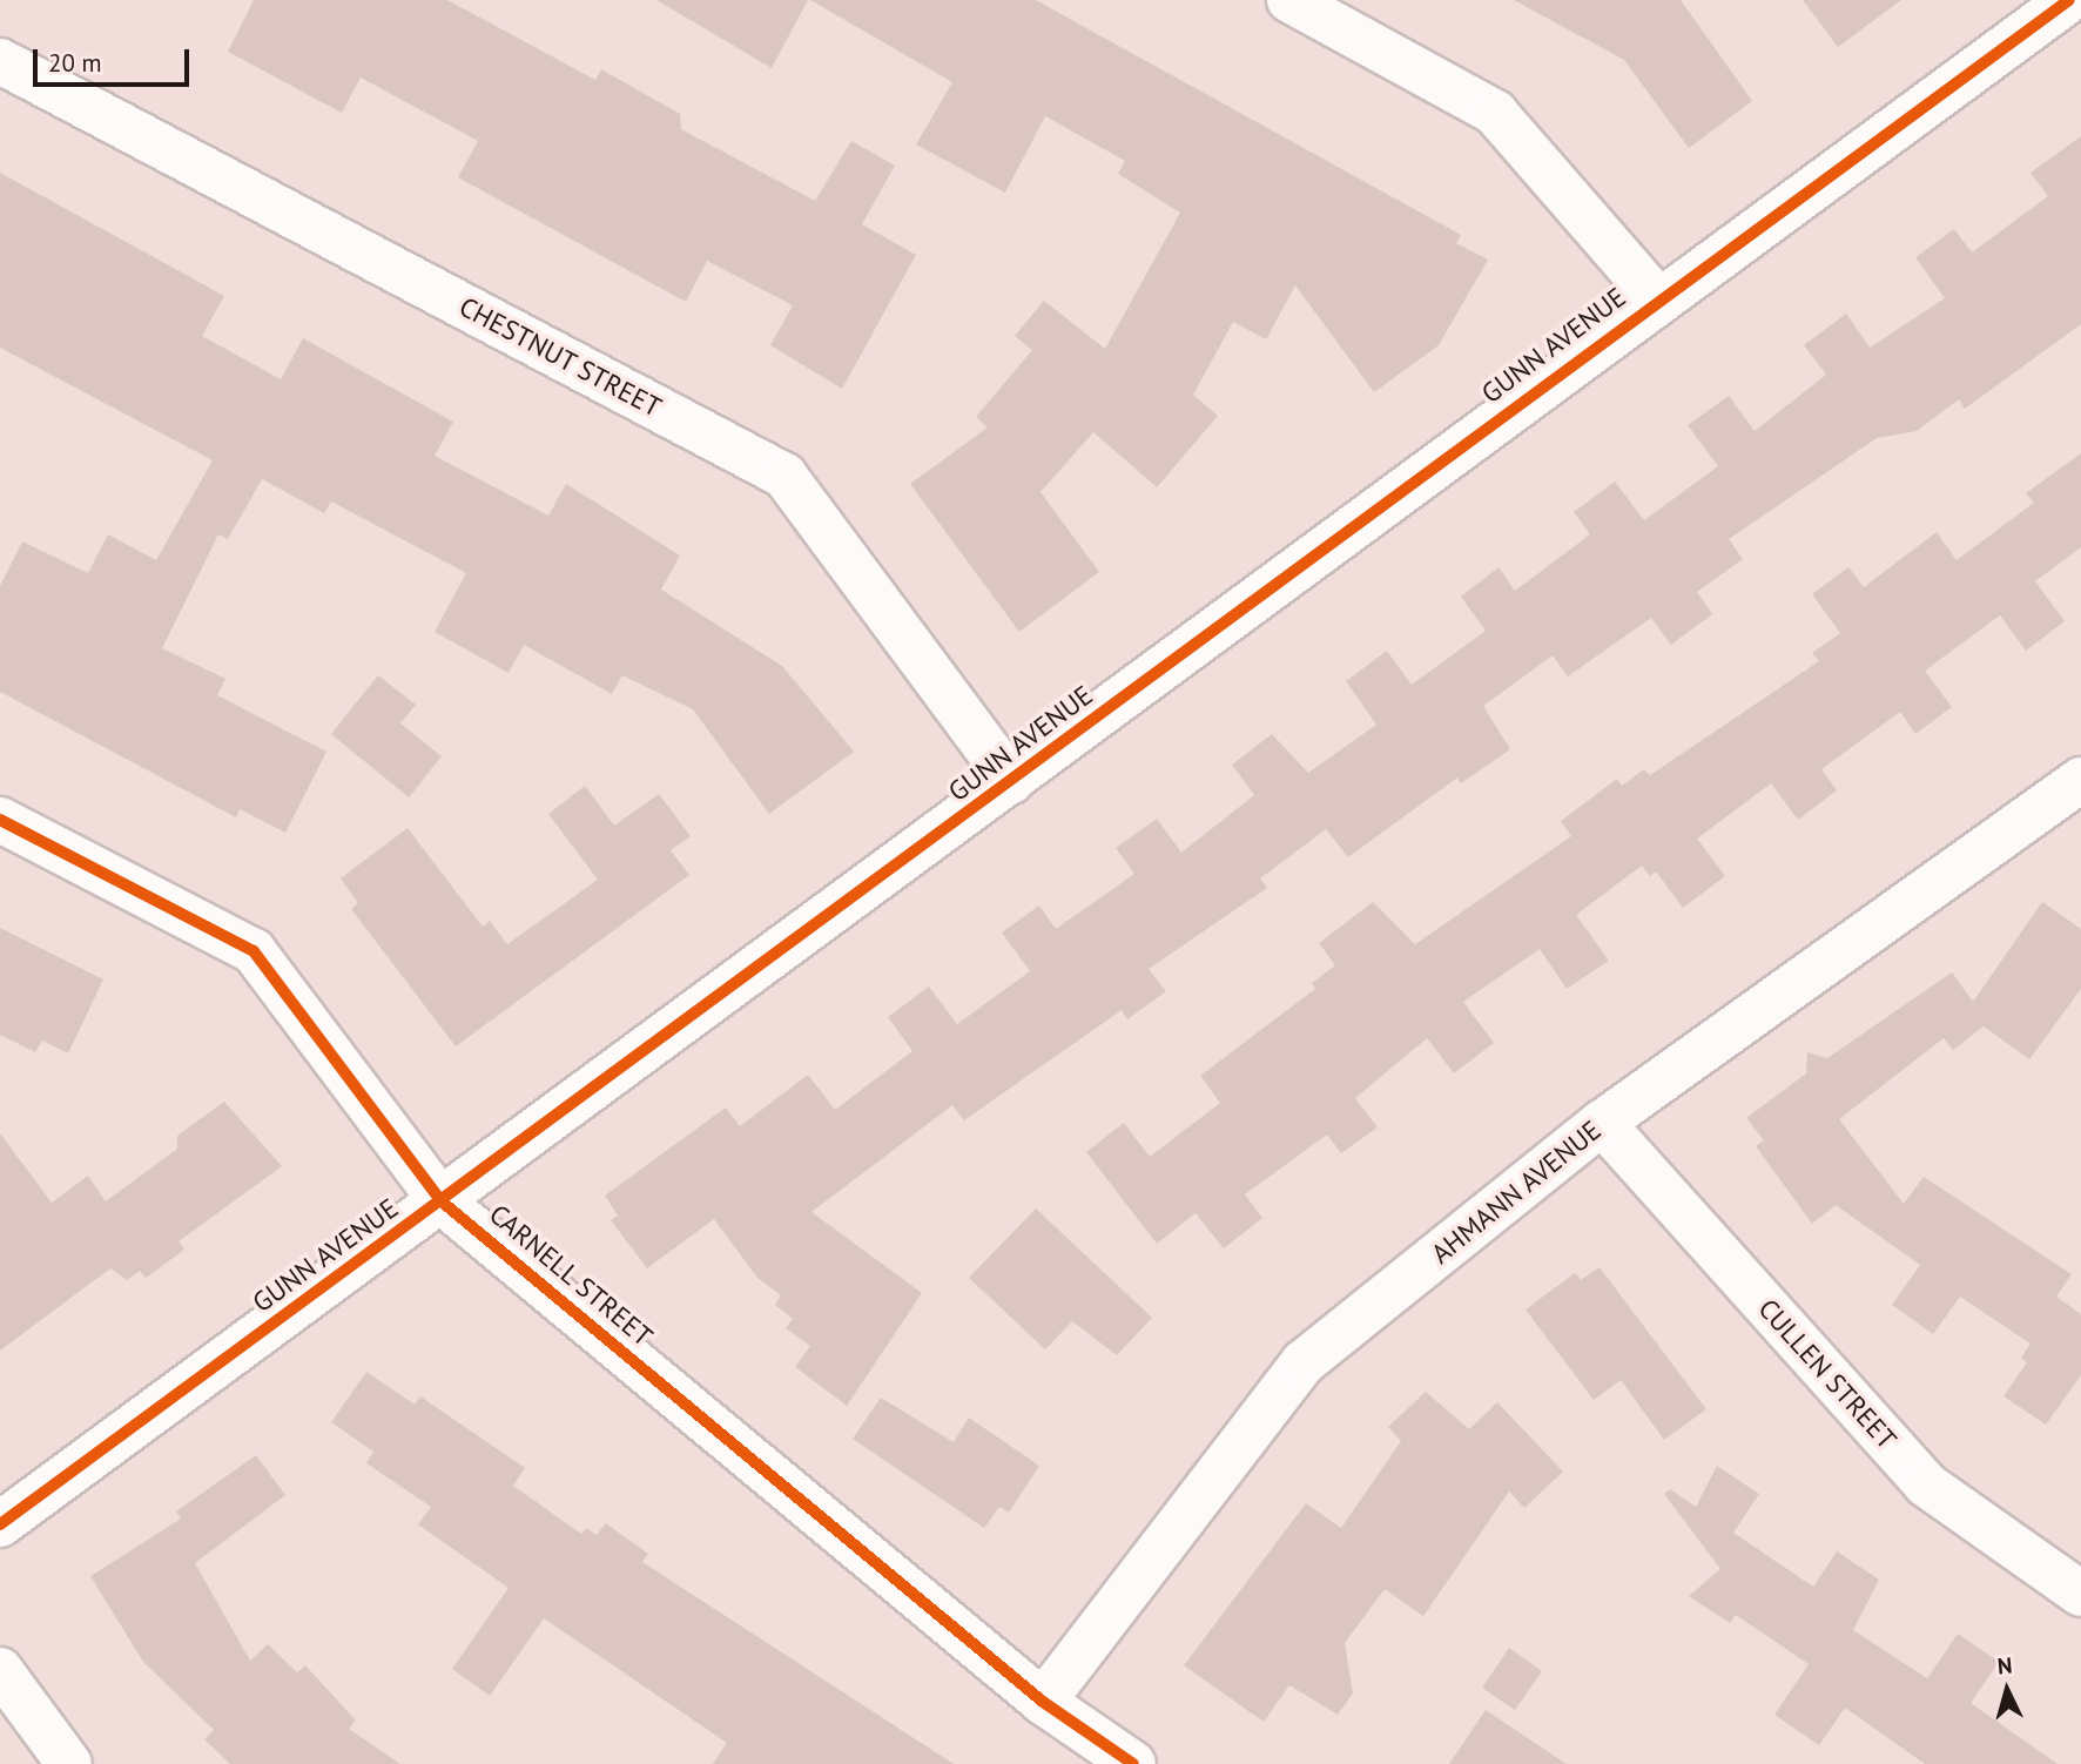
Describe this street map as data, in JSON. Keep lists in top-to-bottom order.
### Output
{
  "streets": {
    "street": [
      "GUNN AVENUE",
      "CHESTNUT STREET",
      "AHMANN AVENUE",
      "CARNELL STREET",
      "CULLEN STREET"
    ]
  },
  "crossings": [
    ["GUNN AVENUE", "CHESTNUT STREET"],
    ["GUNN AVENUE", "CARNELL STREET"],
    ["AHMANN AVENUE", "CARNELL STREET"],
    ["AHMANN AVENUE", "CULLEN STREET"]
  ],
  "scale_bar": "20 m",
  "north": "top"
}
